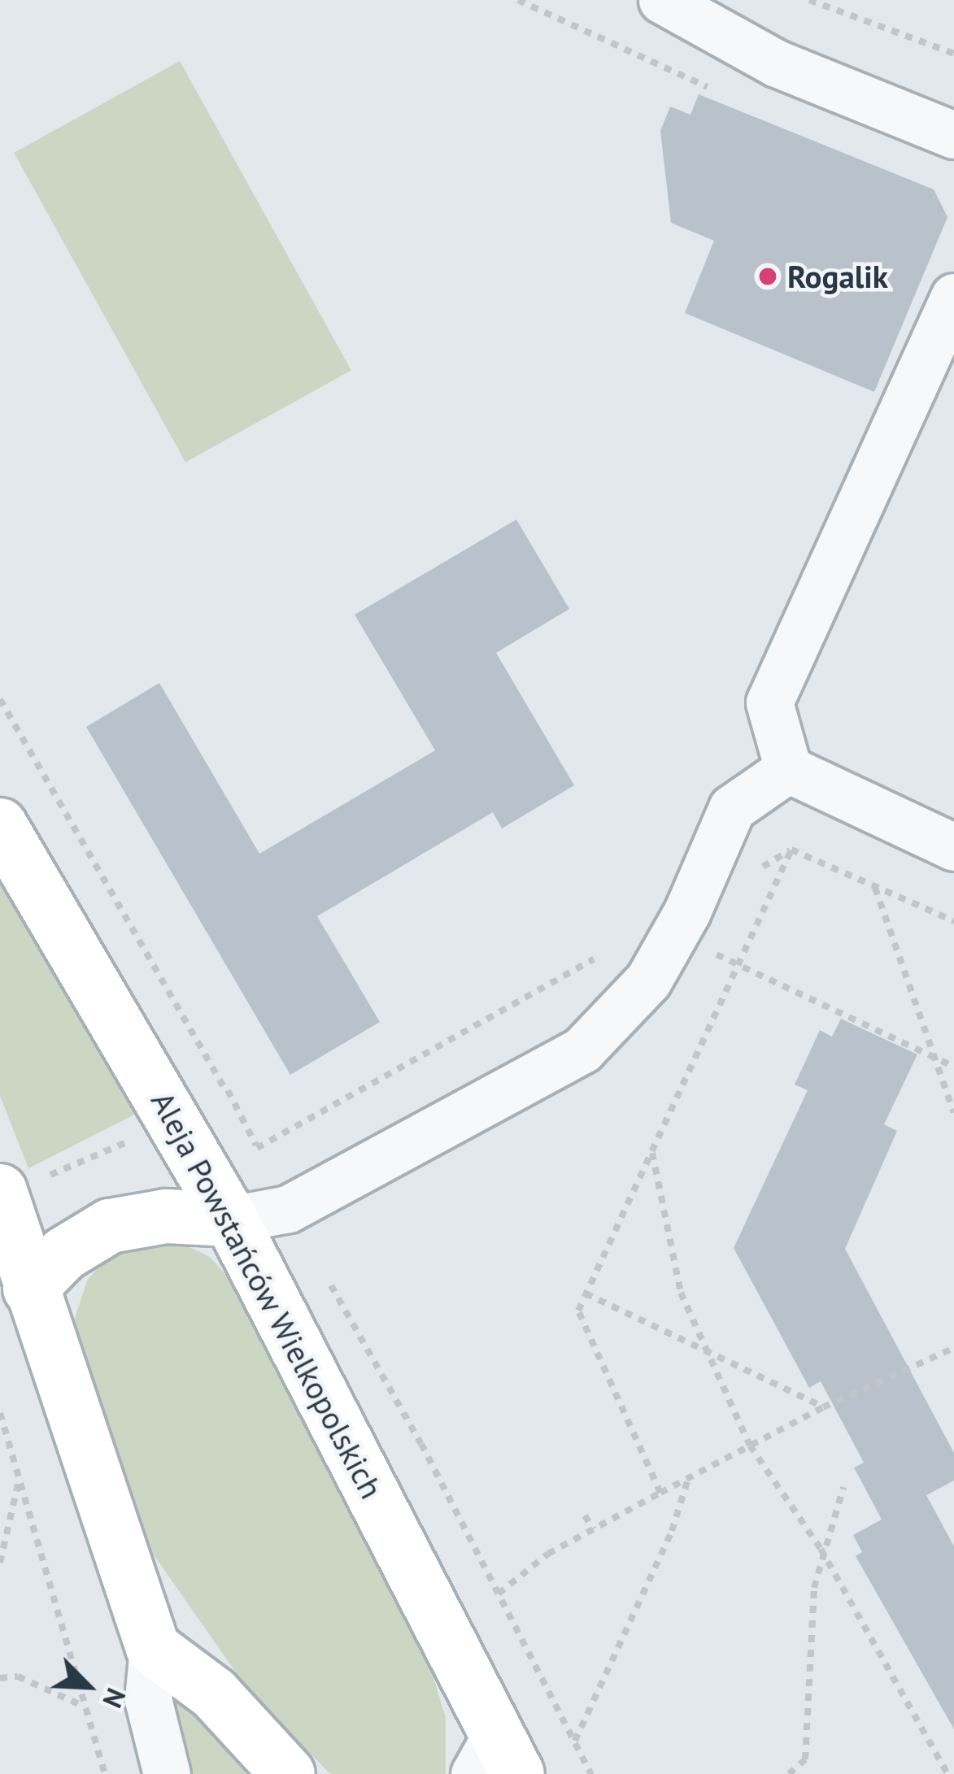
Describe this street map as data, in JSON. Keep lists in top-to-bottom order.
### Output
{
  "streets": {
    "main road": ["Aleja Powstańców Wielkopolskich"]
  },
  "places": ["Rogalik"],
  "north": "bottom right"
}
